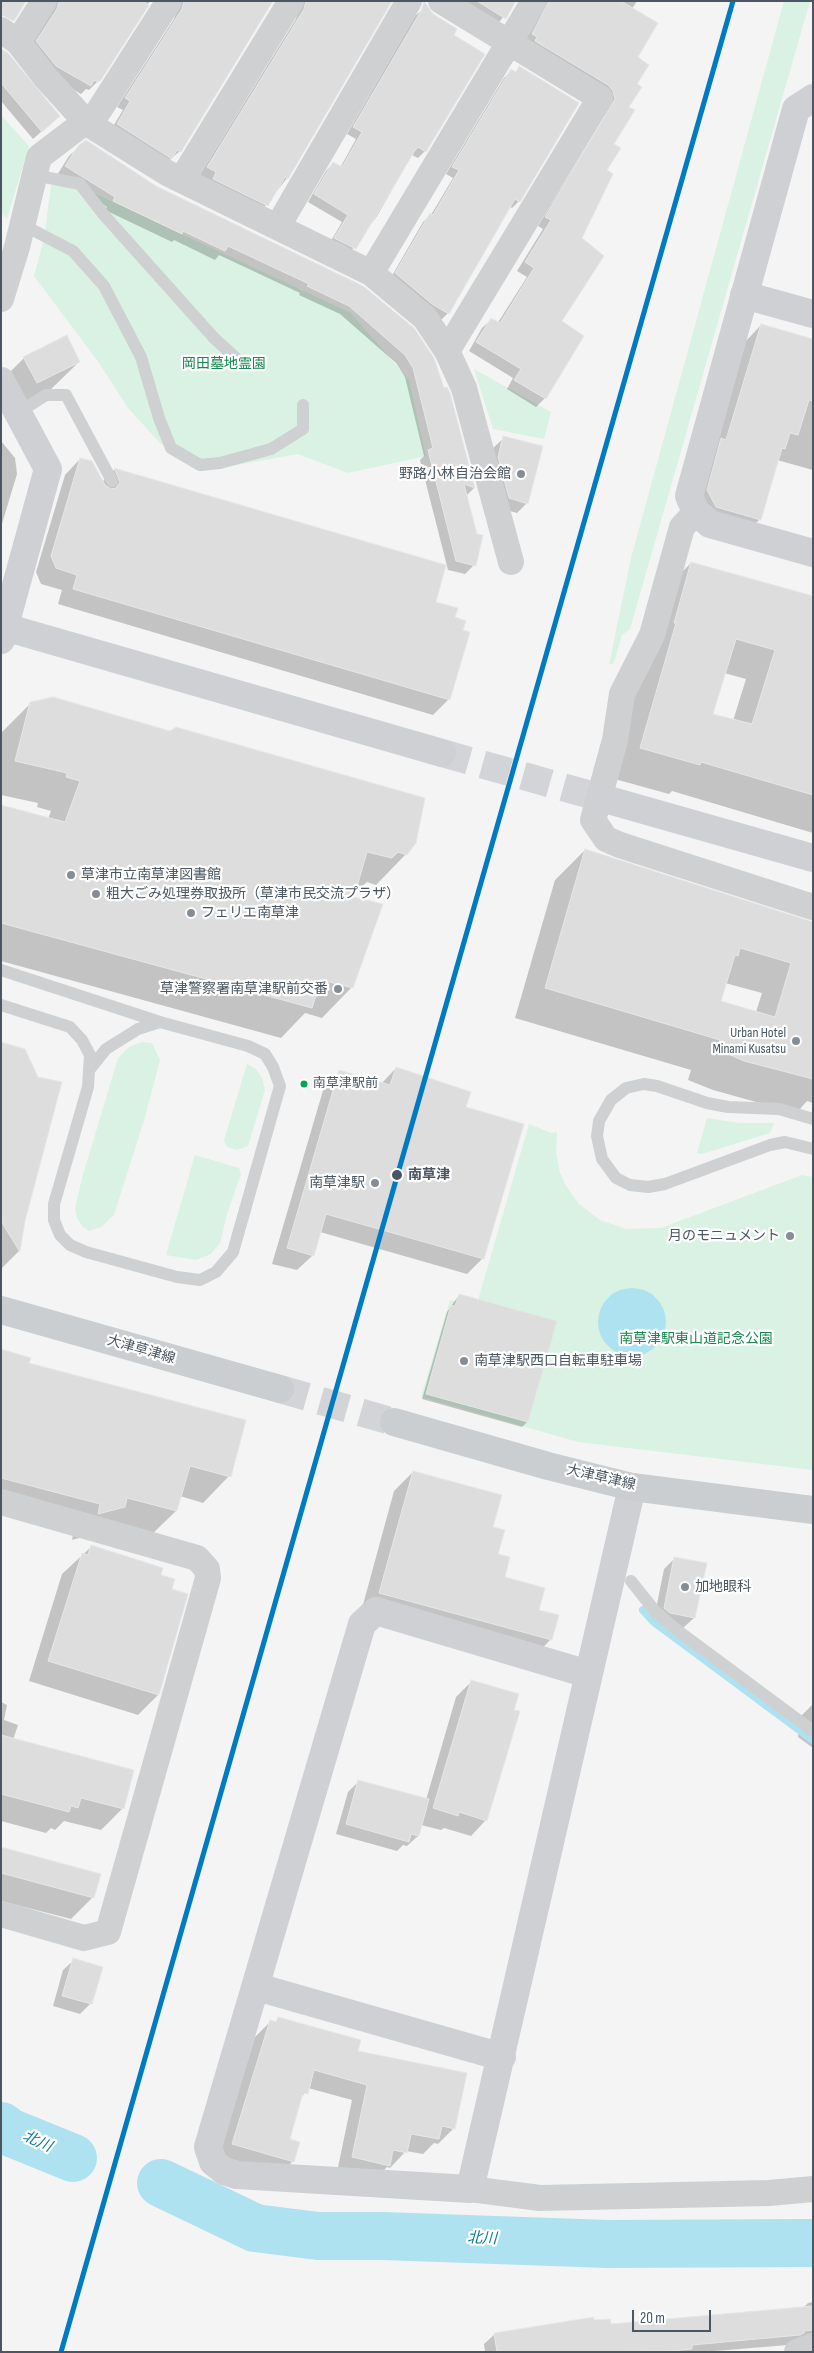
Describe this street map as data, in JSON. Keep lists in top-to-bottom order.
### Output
{
  "streets": {
    "main road": ["大津草津線"]
  },
  "water": ["北川"],
  "parks": ["岡田墓地霊園", "南草津駅東山道記念公園"],
  "places": [
    "野路小林自治会館",
    "草津市立南草津図書館",
    "粗大ごみ処理券取扱所（草津市民交流プラザ）",
    "フェリエ南草津",
    "草津警察署南草津駅前交番",
    "Urban Hotel Minami Kusatsu",
    "南草津駅前",
    "南草津",
    "南草津駅",
    "月のモニュメント",
    "南草津駅西口自転車駐車場",
    "加地眼科"
  ],
  "scale_bar": "20 m"
}
